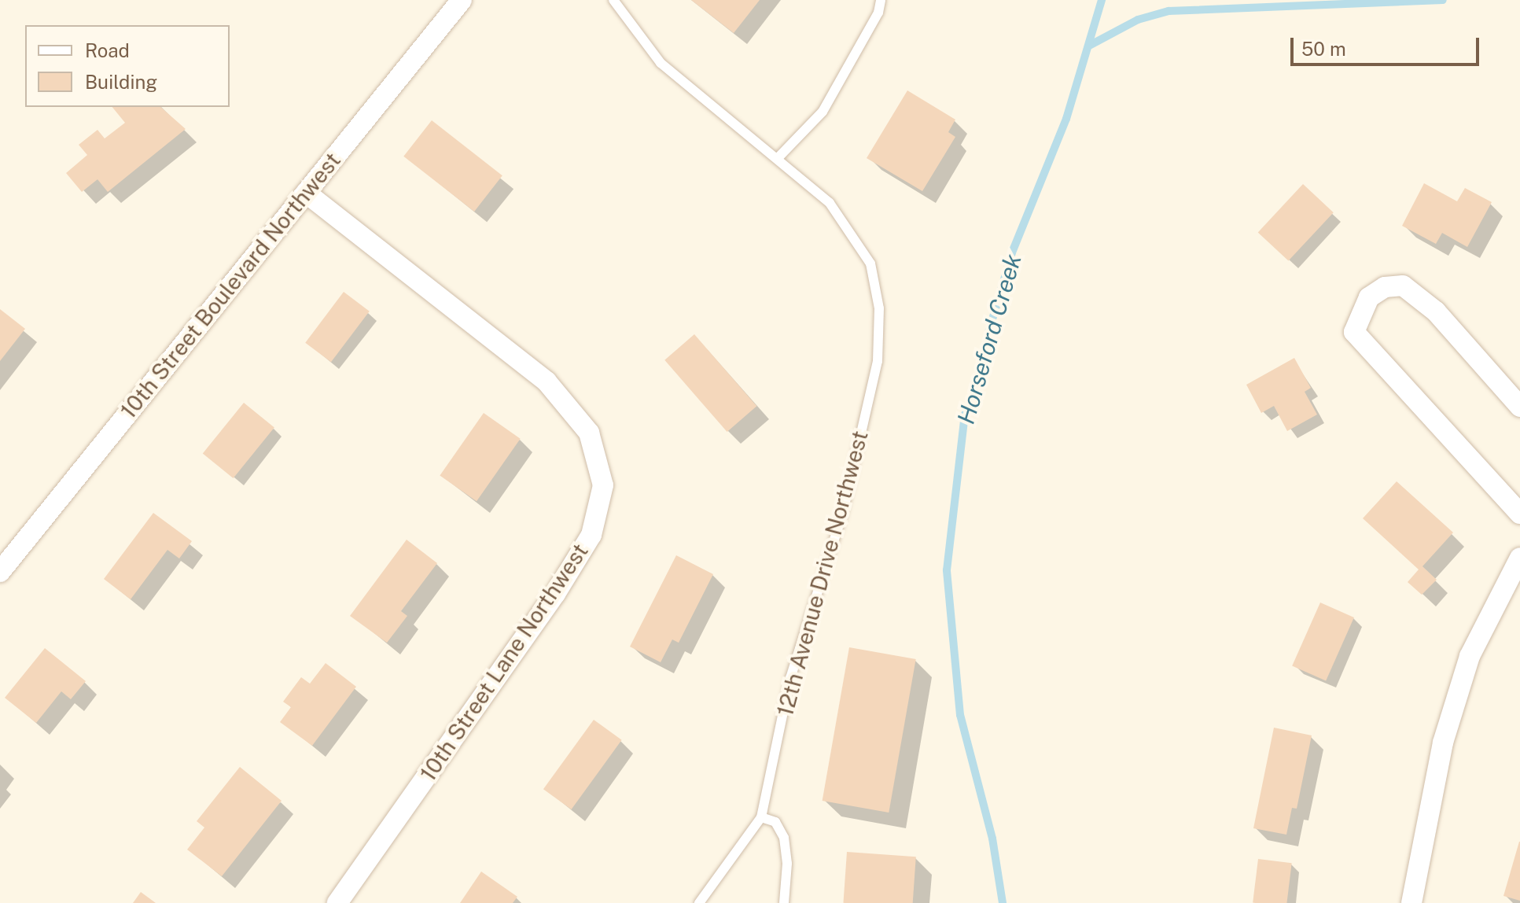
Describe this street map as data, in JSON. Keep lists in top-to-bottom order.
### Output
{
  "streets": {
    "street": ["10th Street Boulevard Northwest", "10th Street Lane Northwest"],
    "lane": ["12th Avenue Drive Northwest"]
  },
  "crossings": [
    ["10th Street Boulevard Northwest", "10th Street Lane Northwest"]
  ],
  "water": ["Horseford Creek"],
  "legend": ["Road", "Building"],
  "scale_bar": "50 m"
}
